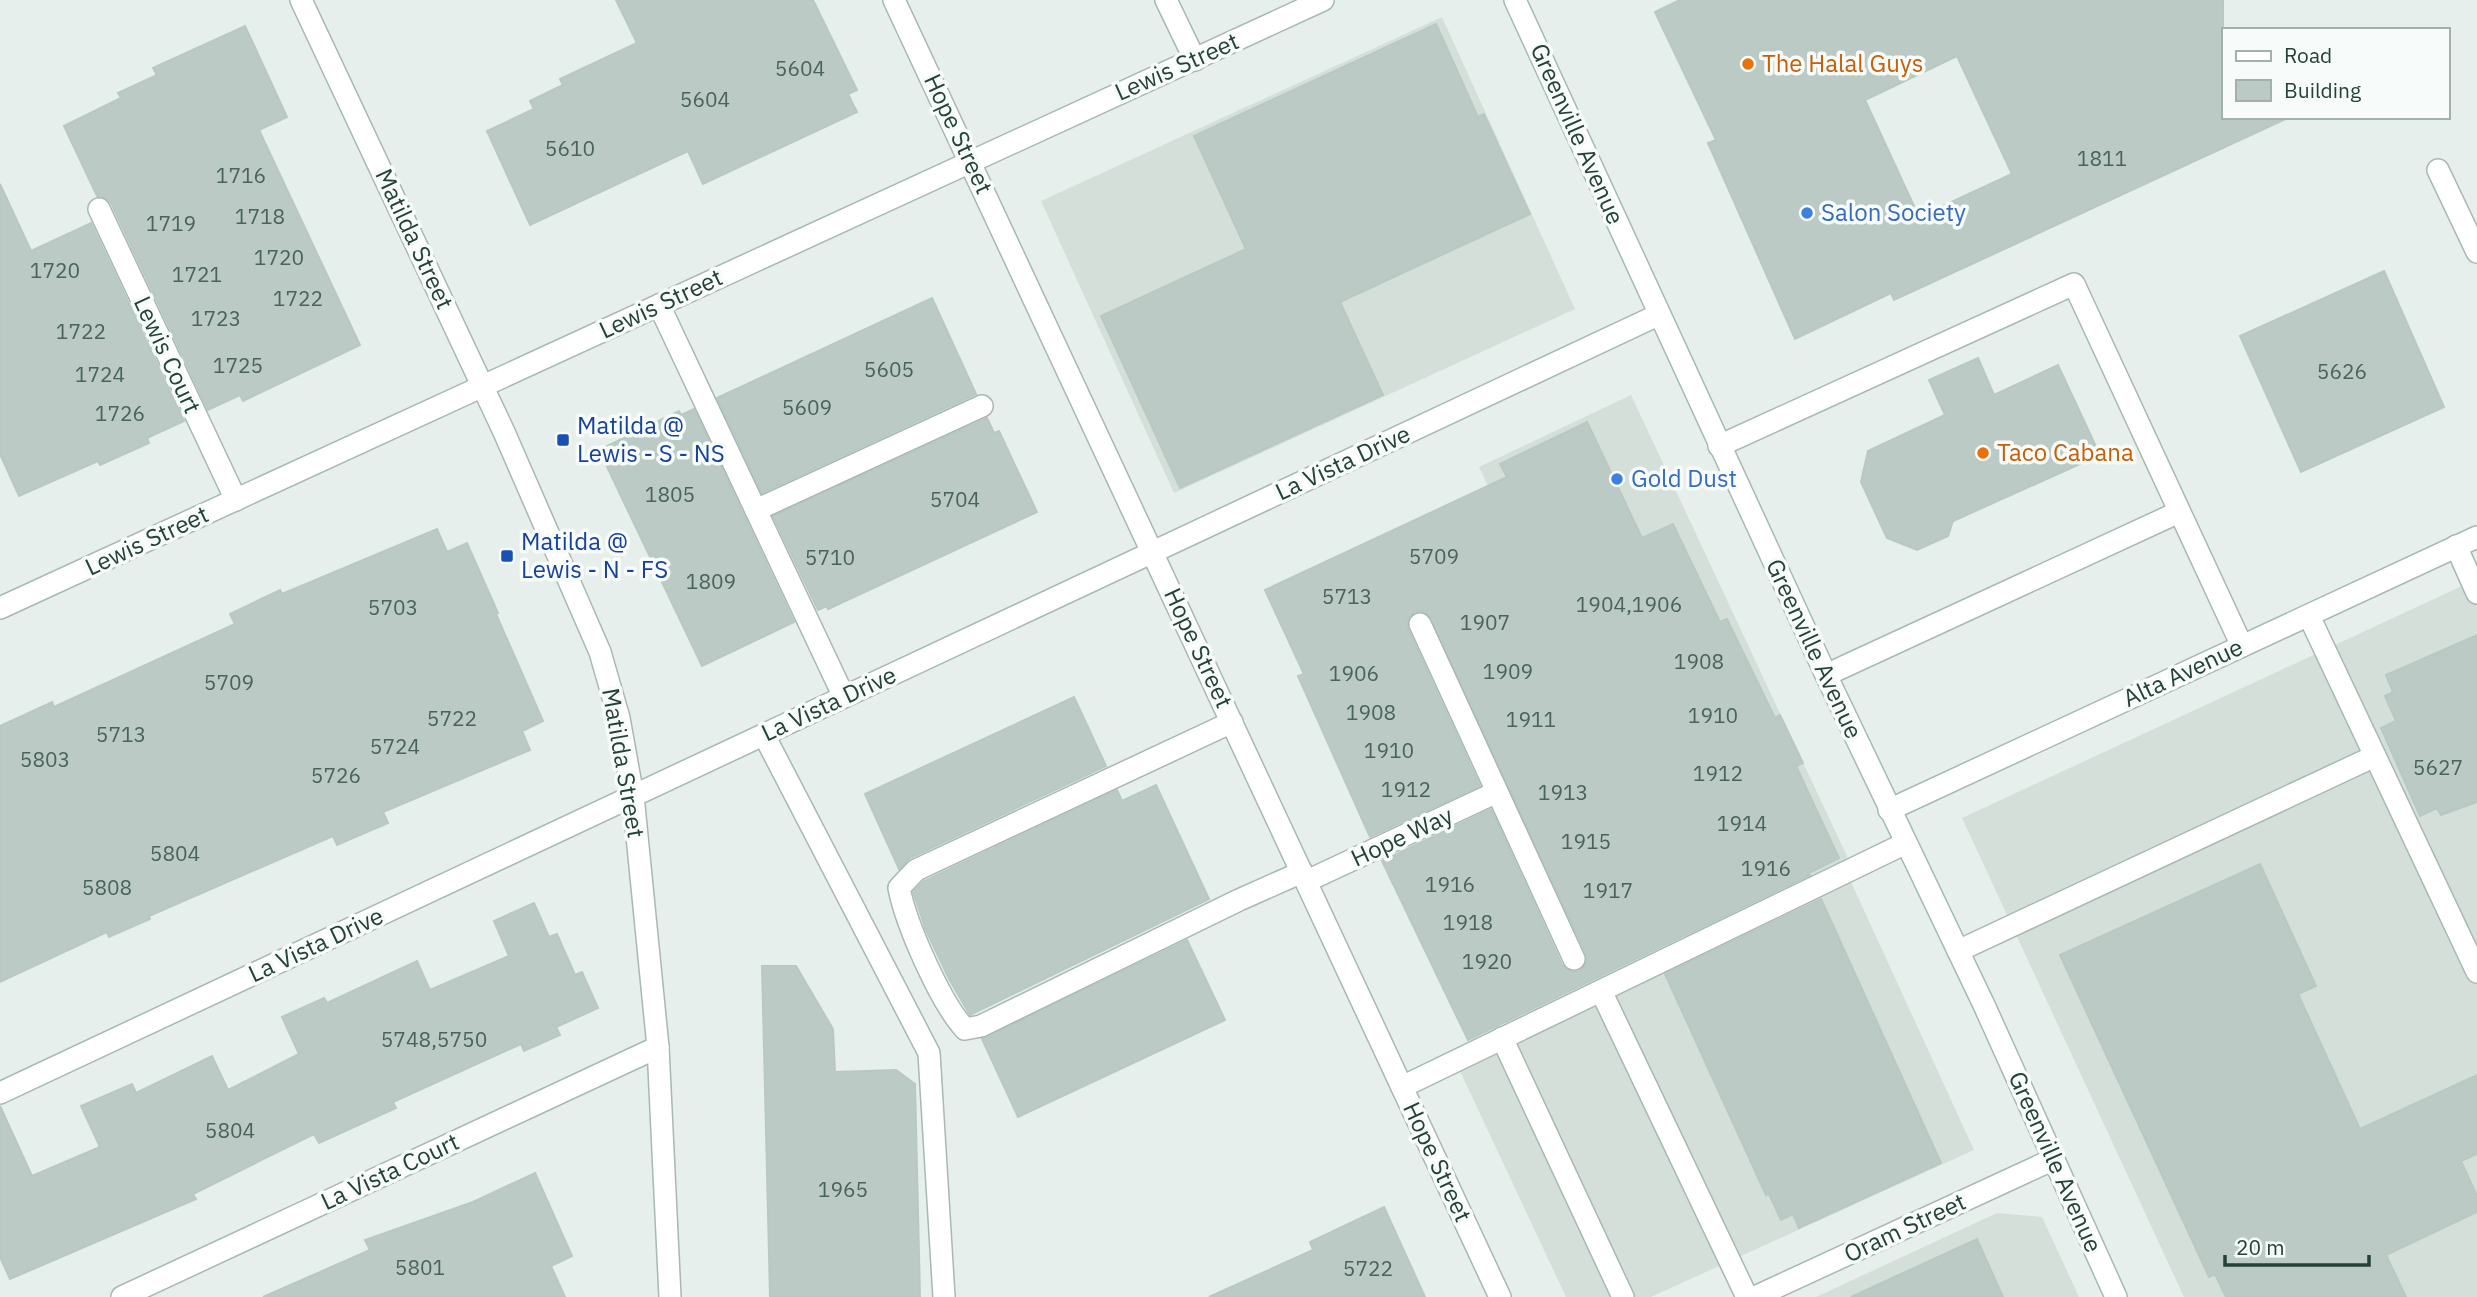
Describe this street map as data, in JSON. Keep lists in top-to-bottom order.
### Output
{
  "streets": {
    "street": [
      "Lewis Street",
      "Hope Street",
      "Greenville Avenue",
      "Matilda Street",
      "Lewis Court",
      "La Vista Drive",
      "Alta Avenue",
      "Hope Way",
      "La Vista Court",
      "Oram Street"
    ]
  },
  "crossings": [
    ["Lewis Street", "Hope Street"],
    ["Lewis Street", "Matilda Street"],
    ["Lewis Street", "Lewis Court"],
    ["Hope Street", "La Vista Drive"],
    ["Hope Street", "Hope Way"],
    ["Greenville Avenue", "La Vista Drive"],
    ["Greenville Avenue", "Alta Avenue"],
    ["Greenville Avenue", "Oram Street"],
    ["Matilda Street", "La Vista Drive"],
    ["Matilda Street", "La Vista Court"]
  ],
  "places": {
    "other": [
      "The Halal Guys",
      "Salon Society",
      "Taco Cabana",
      "Gold Dust"
    ],
    "transit": ["Matilda @ Lewis - S - NS", "Matilda @ Lewis - N - FS"]
  },
  "house_numbers": [
    "5604",
    "5604",
    "5610",
    "1811",
    "1716",
    "1718",
    "1719",
    "1720",
    "1720",
    "1721",
    "1722",
    "1723",
    "1722",
    "1725",
    "5605",
    "5626",
    "1724",
    "5609",
    "1726",
    "1805",
    "5704",
    "5709",
    "5710",
    "1809",
    "5713",
    "1904,1906",
    "5703",
    "1907",
    "1908",
    "1909",
    "1906",
    "5709",
    "1908",
    "1910",
    "5722",
    "1911",
    "5713",
    "5724",
    "1910",
    "5803",
    "5627",
    "1912",
    "5726",
    "1912",
    "1913",
    "1914",
    "1915",
    "5804",
    "1916",
    "1916",
    "5808",
    "1917",
    "1918",
    "1920",
    "5748,5750",
    "5804",
    "1965",
    "5801",
    "5722"
  ],
  "legend": ["Road", "Building"],
  "scale_bar": "20 m"
}
